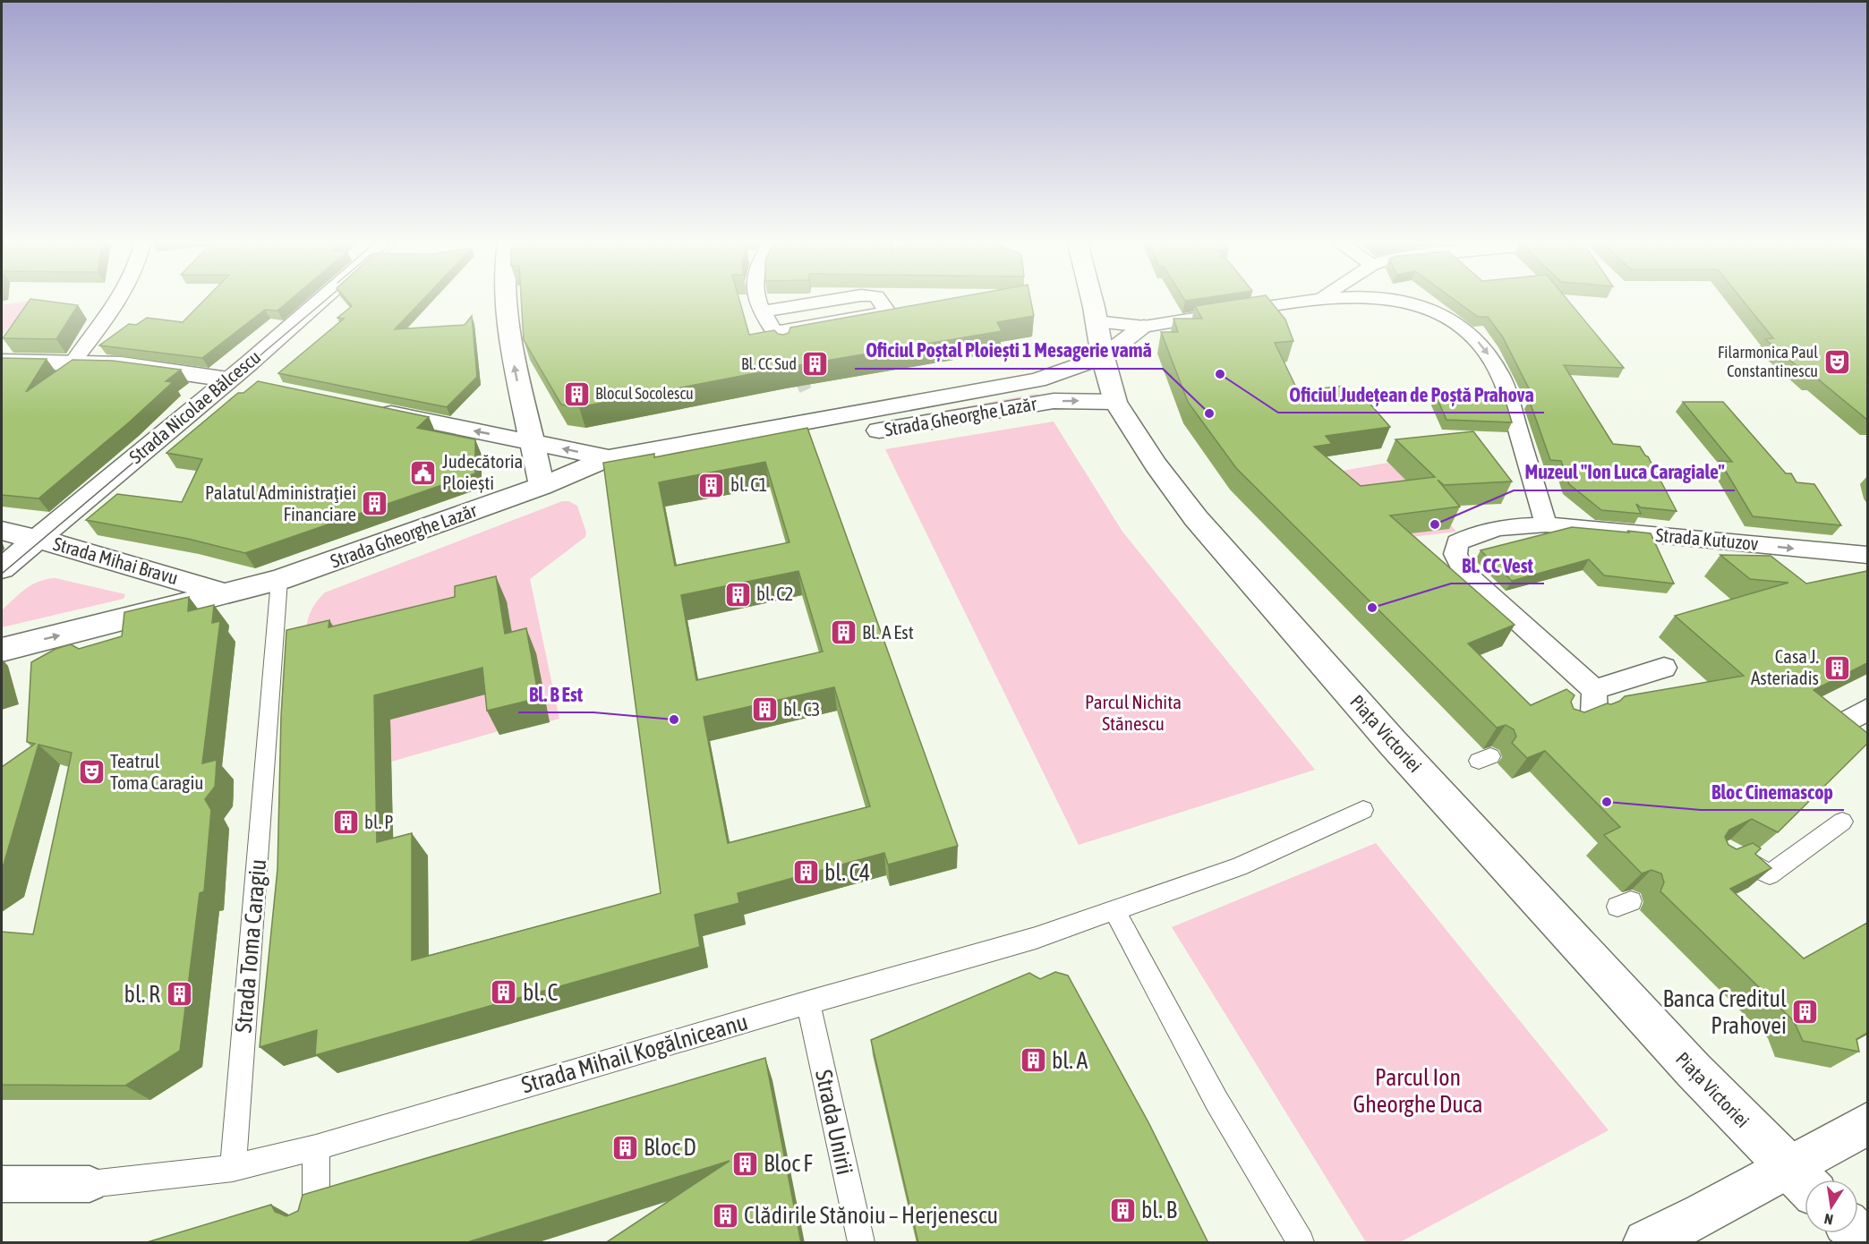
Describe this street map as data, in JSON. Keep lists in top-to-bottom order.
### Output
{
  "streets": {
    "main road": [
      "Strada Nicolae Bălcescu",
      "Strada Gheorghe Lazăr",
      "Strada Mihai Bravu",
      "Piața Victoriei"
    ],
    "street": [
      "Strada Kutuzov",
      "Strada Toma Caragiu",
      "Strada Mihail Kogălniceanu",
      "Strada Unirii"
    ]
  },
  "crossings": [
    ["Strada Nicolae Bălcescu", "Strada Mihai Bravu"],
    ["Strada Gheorghe Lazăr", "Strada Mihai Bravu"],
    ["Strada Gheorghe Lazăr", "Piața Victoriei"],
    ["Strada Gheorghe Lazăr", "Strada Toma Caragiu"],
    ["Strada Toma Caragiu", "Strada Mihail Kogălniceanu"],
    ["Strada Mihail Kogălniceanu", "Strada Unirii"]
  ],
  "one_way": ["Strada Kutuzov"],
  "parks": ["Parcul Nichita Stănescu", "Parcul Ion Gheorghe Duca"],
  "places": {
    "theatre": ["Filarmonica Paul Constantinescu", "Teatrul Toma Caragiu"],
    "building": [
      "Bl. CC Sud",
      "Blocul Socolescu",
      "bl. C1",
      "Palatul Administraţiei Financiare",
      "bl. C2",
      "Bl. A Est",
      "Casa J. Asteriadis",
      "bl. C3",
      "bl. P",
      "bl. C4",
      "bl. C",
      "bl. R",
      "Banca Creditul Prahovei",
      "bl. A",
      "Bloc D",
      "Bloc F",
      "bl. B",
      "Clădirile Stănoiu – Herjenescu"
    ],
    "other": [
      "Oficiul Județean de Poștă Prahova",
      "Oficiul Poștal Ploiești 1 Mesagerie vamă",
      "Muzeul \"Ion Luca Caragiale\"",
      "Bl. CC Vest",
      "Bl. B Est",
      "Bloc Cinemascop"
    ],
    "public building": ["Judecătoria Ploiești"]
  },
  "north": "bottom"
}
